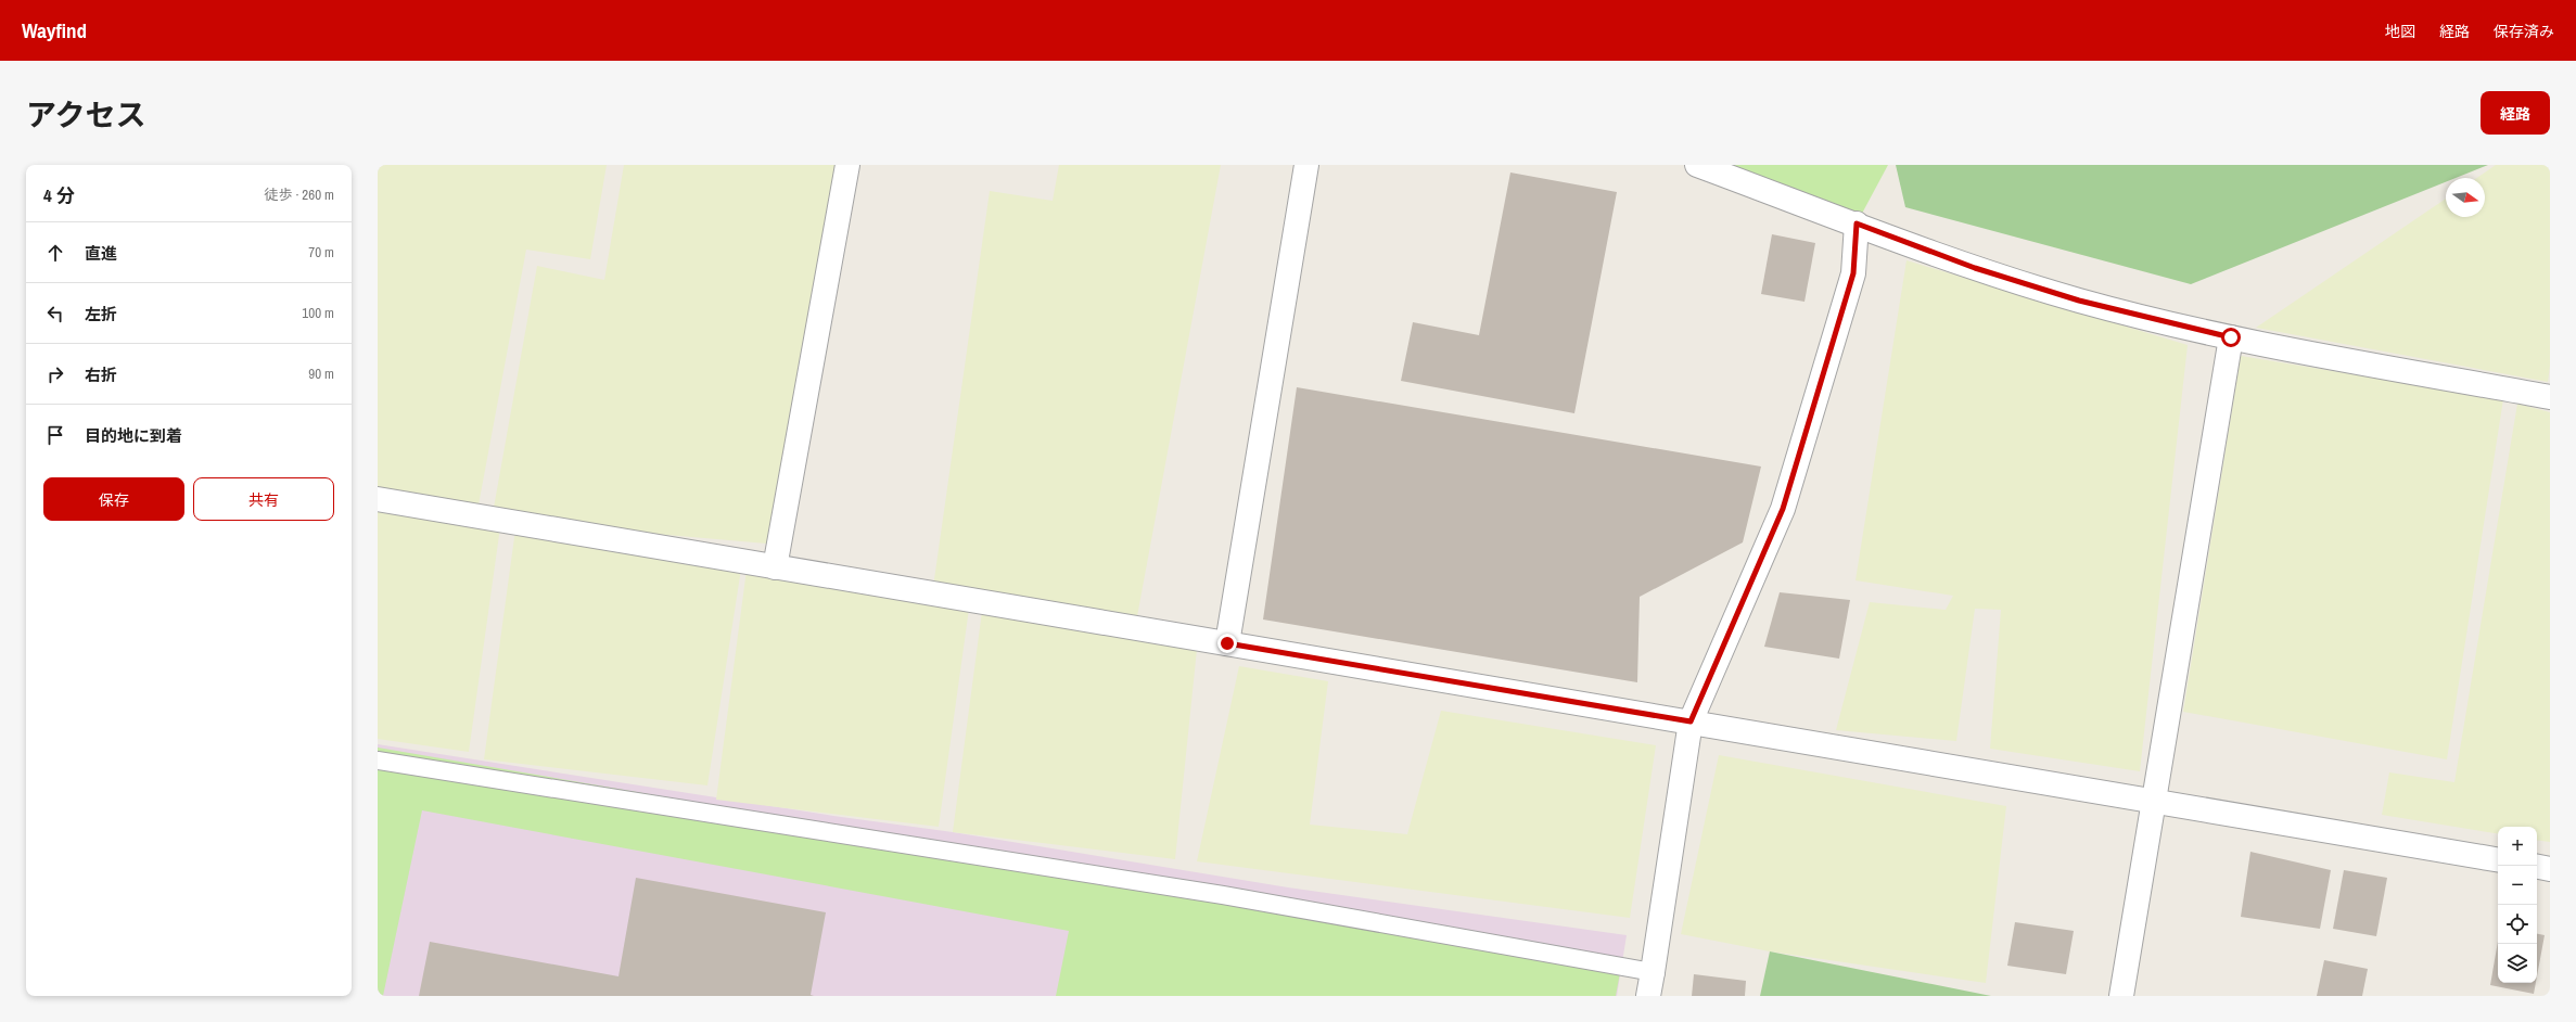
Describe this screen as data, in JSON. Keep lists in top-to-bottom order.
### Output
{
  "north": "right",
  "page": {
    "header": "Wayfind",
    "nav": ["地図", "経路", "保存済み"],
    "title": "アクセス",
    "buttons": [
      "経路",
      ["保存", "共有"]
    ],
    "heading": ["4 分", "徒歩 · 260 m"],
    "list": [
      ["直進", "70 m"],
      ["左折", "100 m"],
      ["右折", "90 m"],
      "目的地に到着"
    ],
    "map_buttons": ["+", "−"]
  }
}
